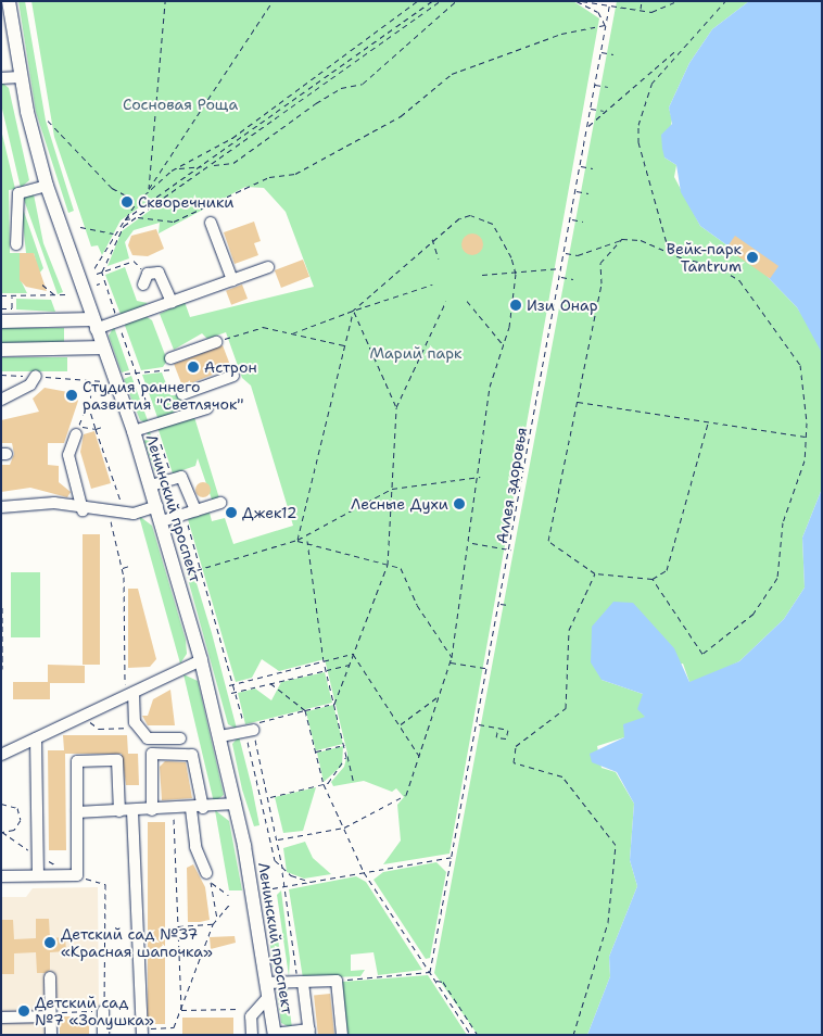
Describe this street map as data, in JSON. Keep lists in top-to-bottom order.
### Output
{
  "streets": {
    "main road": ["Ленинский проспект"],
    "path": ["Аллея здоровья"]
  },
  "parks": ["Сосновая Роща", "Марий парк"],
  "places": [
    "Скворечники",
    "Вейк-парк Tantrum",
    "Изи Онар",
    "Астрон",
    "Студия раннего развития \"Светлячок\"",
    "Лесные Духи",
    "Джек12",
    "Детский сад №37 «Красная шапочка»",
    "Детский сад №7 «Золушка»"
  ]
}
